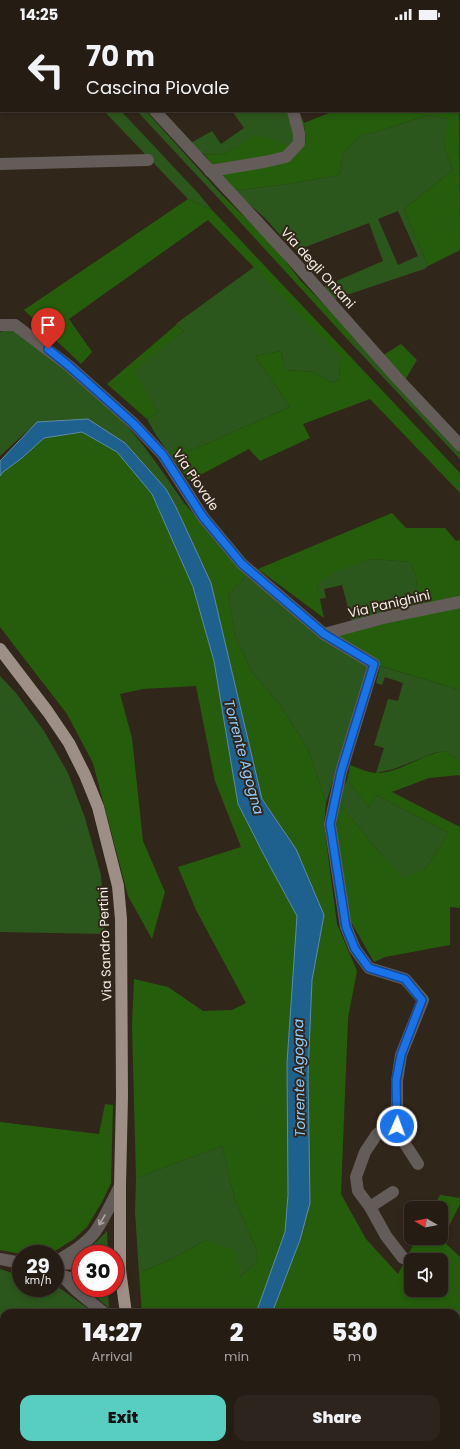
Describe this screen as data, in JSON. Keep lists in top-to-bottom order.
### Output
{
  "streets": {
    "main road": ["Via Sandro Pertini"],
    "street": ["Via degli Ontani", "Via Piovale", "Via Panighini"]
  },
  "crossings": [
    ["Via Piovale", "Via Panighini"]
  ],
  "water": ["Torrente Agogna"],
  "north": "left",
  "page": {
    "status": "14:25",
    "turn": ["70 m", "Cascina Piovale"],
    "speed": "29 km/h",
    "limit": "30",
    "eta": [
      "14:27",
      "Arrival",
      "2",
      "min",
      "530",
      "m"
    ],
    "buttons": ["Exit", "Share"]
  }
}
